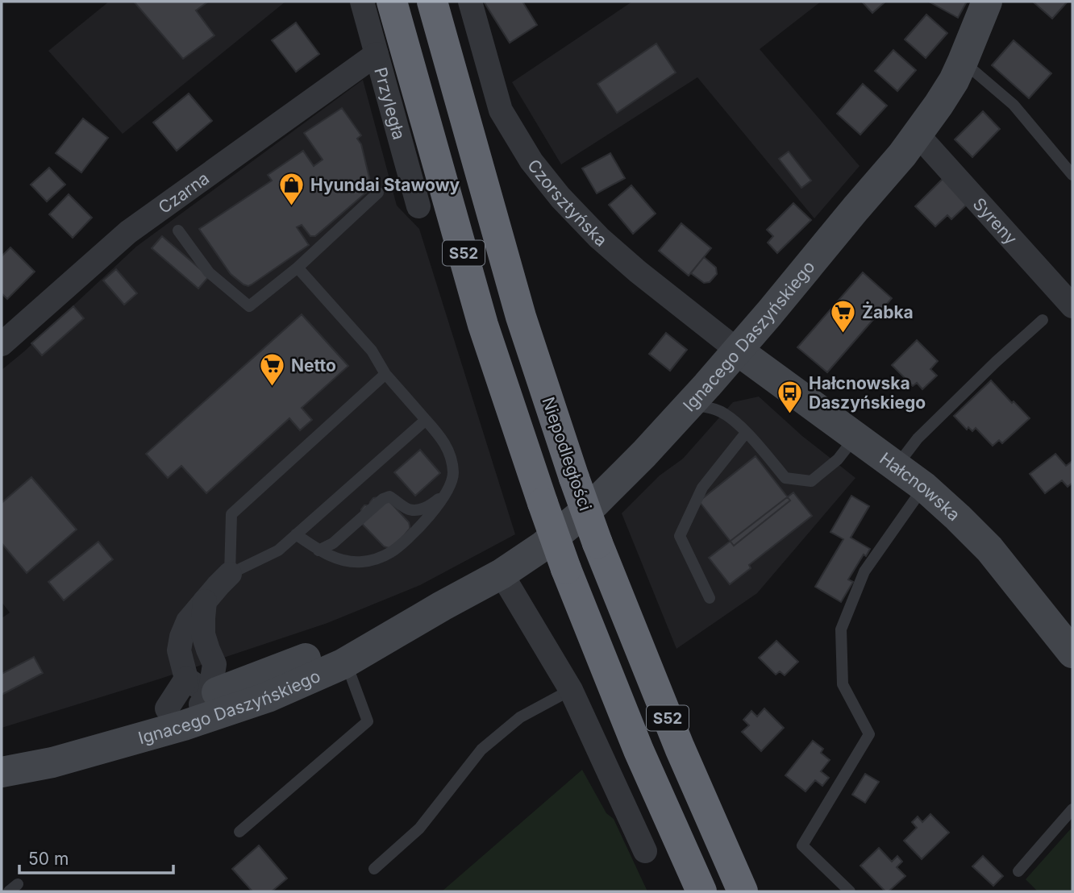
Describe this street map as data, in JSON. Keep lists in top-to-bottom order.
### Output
{
  "streets": {
    "highway": ["S52", "Niepodległości"],
    "street": [
      "Przyległa",
      "Czarna",
      "Czorsztyńska",
      "Syreny",
      "Ignacego Daszyńskiego",
      "Hałcnowska"
    ]
  },
  "crossings": [
    ["Przyległa", "Czarna"],
    ["Czorsztyńska", "Ignacego Daszyńskiego"],
    ["Czorsztyńska", "Hałcnowska"],
    ["Syreny", "Ignacego Daszyńskiego"],
    ["Ignacego Daszyńskiego", "Hałcnowska"]
  ],
  "places": {
    "shop": ["Hyundai Stawowy"],
    "supermarket": ["Żabka", "Netto"],
    "bus stop": ["Hałcnowska Daszyńskiego"]
  },
  "scale_bar": "50 m"
}
